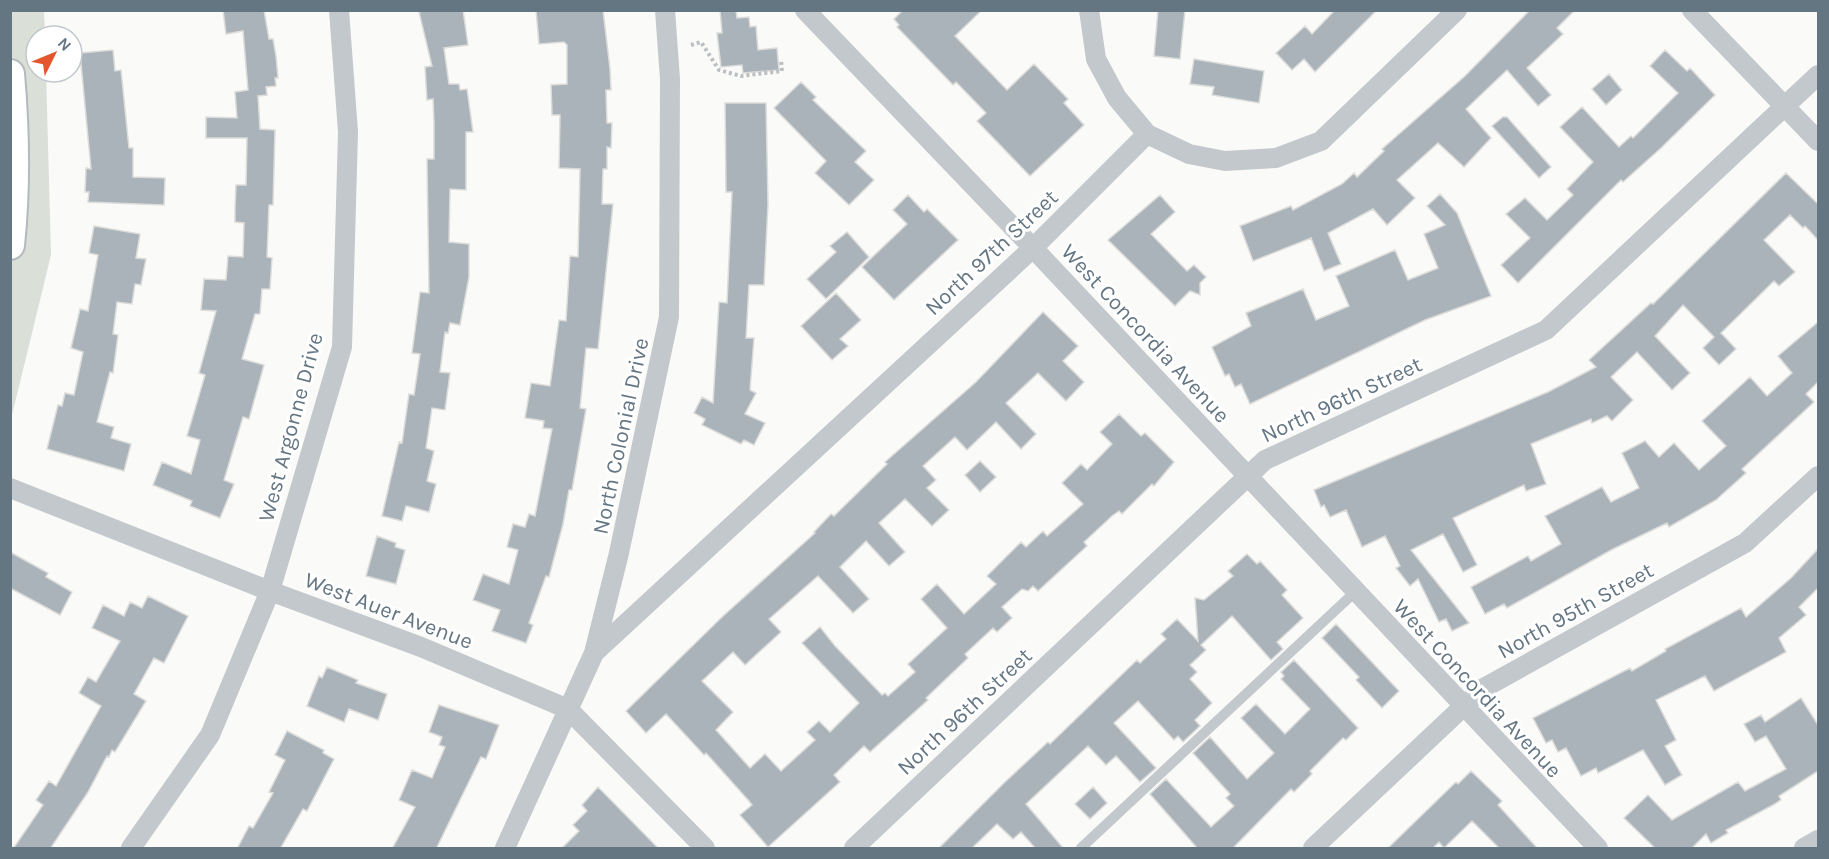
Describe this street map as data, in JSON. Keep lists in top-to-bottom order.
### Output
{
  "streets": {
    "street": [
      "North 97th Street",
      "West Concordia Avenue",
      "North 96th Street",
      "West Argonne Drive",
      "North Colonial Drive",
      "West Auer Avenue",
      "North 95th Street"
    ]
  },
  "crossings": [
    ["North 97th Street", "West Concordia Avenue"],
    ["North 97th Street", "North Colonial Drive"],
    ["West Concordia Avenue", "North 96th Street"],
    ["West Concordia Avenue", "North 95th Street"],
    ["West Argonne Drive", "West Auer Avenue"],
    ["North Colonial Drive", "West Auer Avenue"]
  ],
  "north": "top right"
}
